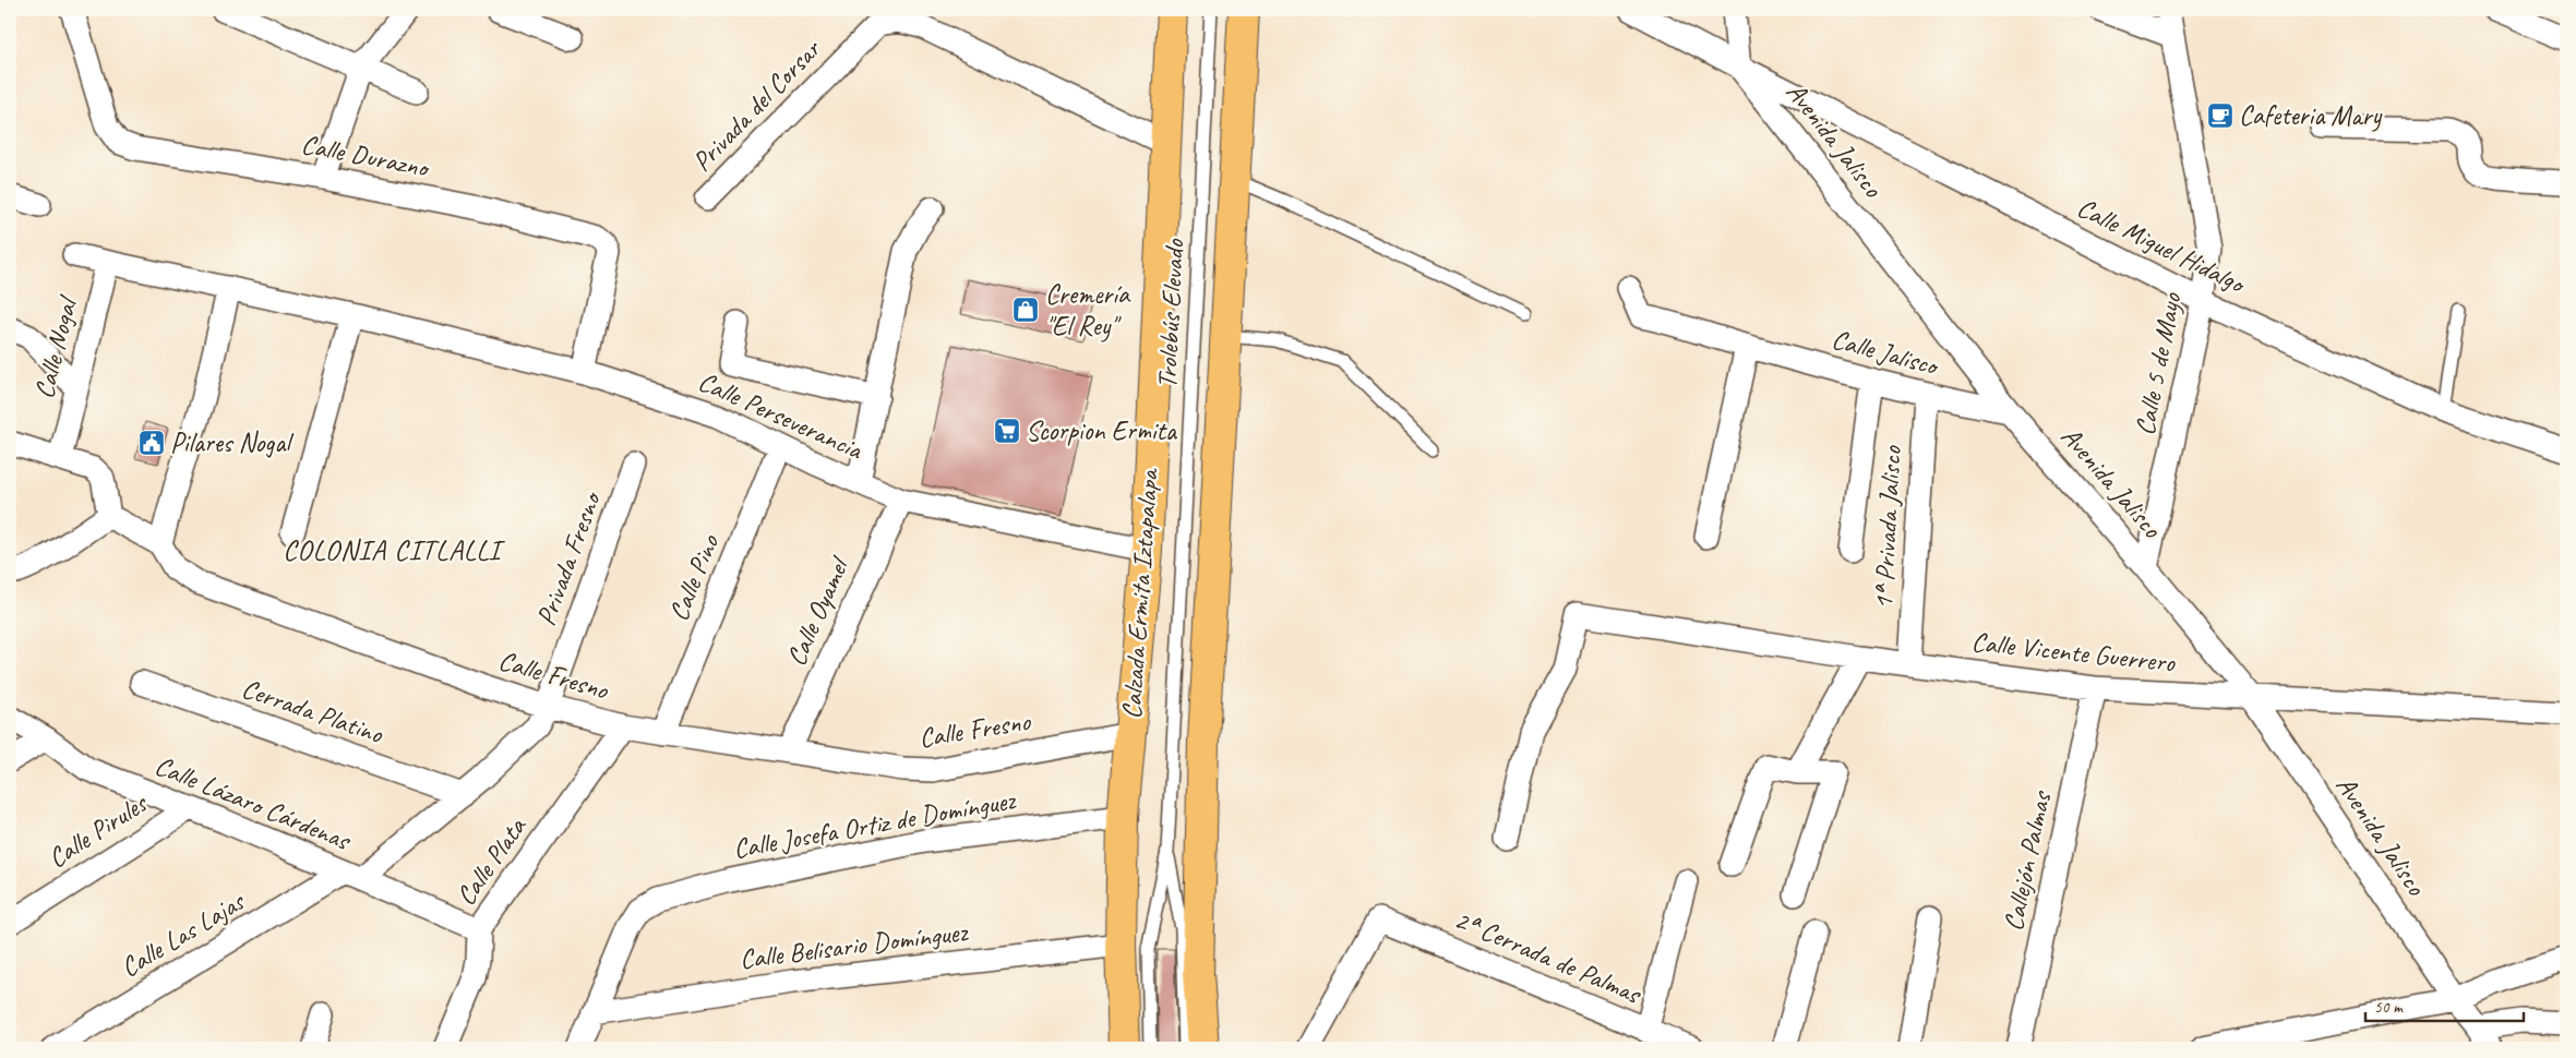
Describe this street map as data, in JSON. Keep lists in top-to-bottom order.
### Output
{
  "streets": {
    "main road": ["Calzada Ermita Iztapalapa"],
    "street": [
      "Privada del Corsar",
      "Avenida Jalisco",
      "Calle Durazno",
      "Calle Miguel Hidalgo",
      "Calle Nogal",
      "Calle Jalisco",
      "Calle 5 de Mayo",
      "Calle Perseverancia",
      "1ª Privada Jalisco",
      "Privada Fresno",
      "Calle Pino",
      "Calle Oyamel",
      "Calle Vicente Guerrero",
      "Calle Fresno",
      "Cerrada Platino",
      "Calle Lázaro Cárdenas",
      "Calle Josefa Ortiz de Domínguez",
      "Calle Pirules",
      "Calle Plata",
      "Callejón Palmas",
      "Calle Las Lajas",
      "Calle Belisario Domínguez",
      "2ª Cerrada de Palmas"
    ],
    "lane": ["Trolebús Elevado"]
  },
  "crossings": [
    ["Privada del Corsar", "Calzada Ermita Iztapalapa"],
    ["Avenida Jalisco", "Calle Miguel Hidalgo"],
    ["Avenida Jalisco", "Calle Jalisco"],
    ["Avenida Jalisco", "Calle 5 de Mayo"],
    ["Avenida Jalisco", "Calle Vicente Guerrero"],
    ["Calle Durazno", "Calle Perseverancia"],
    ["Calle Miguel Hidalgo", "Calle 5 de Mayo"],
    ["Calle Jalisco", "1ª Privada Jalisco"],
    ["Calle Perseverancia", "Calle Pino"],
    ["Calle Perseverancia", "Calzada Ermita Iztapalapa"],
    ["Calle Perseverancia", "Calle Oyamel"],
    ["1ª Privada Jalisco", "Calle Vicente Guerrero"],
    ["Privada Fresno", "Calle Fresno"],
    ["Privada Fresno", "Calle Las Lajas"],
    ["Calle Pino", "Calle Fresno"],
    ["Calzada Ermita Iztapalapa", "Calle Fresno"],
    ["Calzada Ermita Iztapalapa", "Calle Josefa Ortiz de Domínguez"],
    ["Calzada Ermita Iztapalapa", "Calle Belisario Domínguez"],
    ["Calle Oyamel", "Calle Fresno"],
    ["Calle Vicente Guerrero", "Callejón Palmas"],
    ["Calle Fresno", "Calle Plata"],
    ["Calle Fresno", "Calle Las Lajas"],
    ["Cerrada Platino", "Calle Las Lajas"],
    ["Calle Lázaro Cárdenas", "Calle Pirules"],
    ["Calle Lázaro Cárdenas", "Calle Plata"],
    ["Calle Lázaro Cárdenas", "Calle Las Lajas"],
    ["Calle Josefa Ortiz de Domínguez", "Calle Belisario Domínguez"]
  ],
  "districts": ["COLONIA CITLALLI"],
  "places": {
    "cafe": ["Cafeteria Mary"],
    "shop": ["Cremería \"El Rey\""],
    "supermarket": ["Scorpion Ermita"],
    "public building": ["Pilares Nogal"]
  },
  "scale_bar": "50 m"
}
